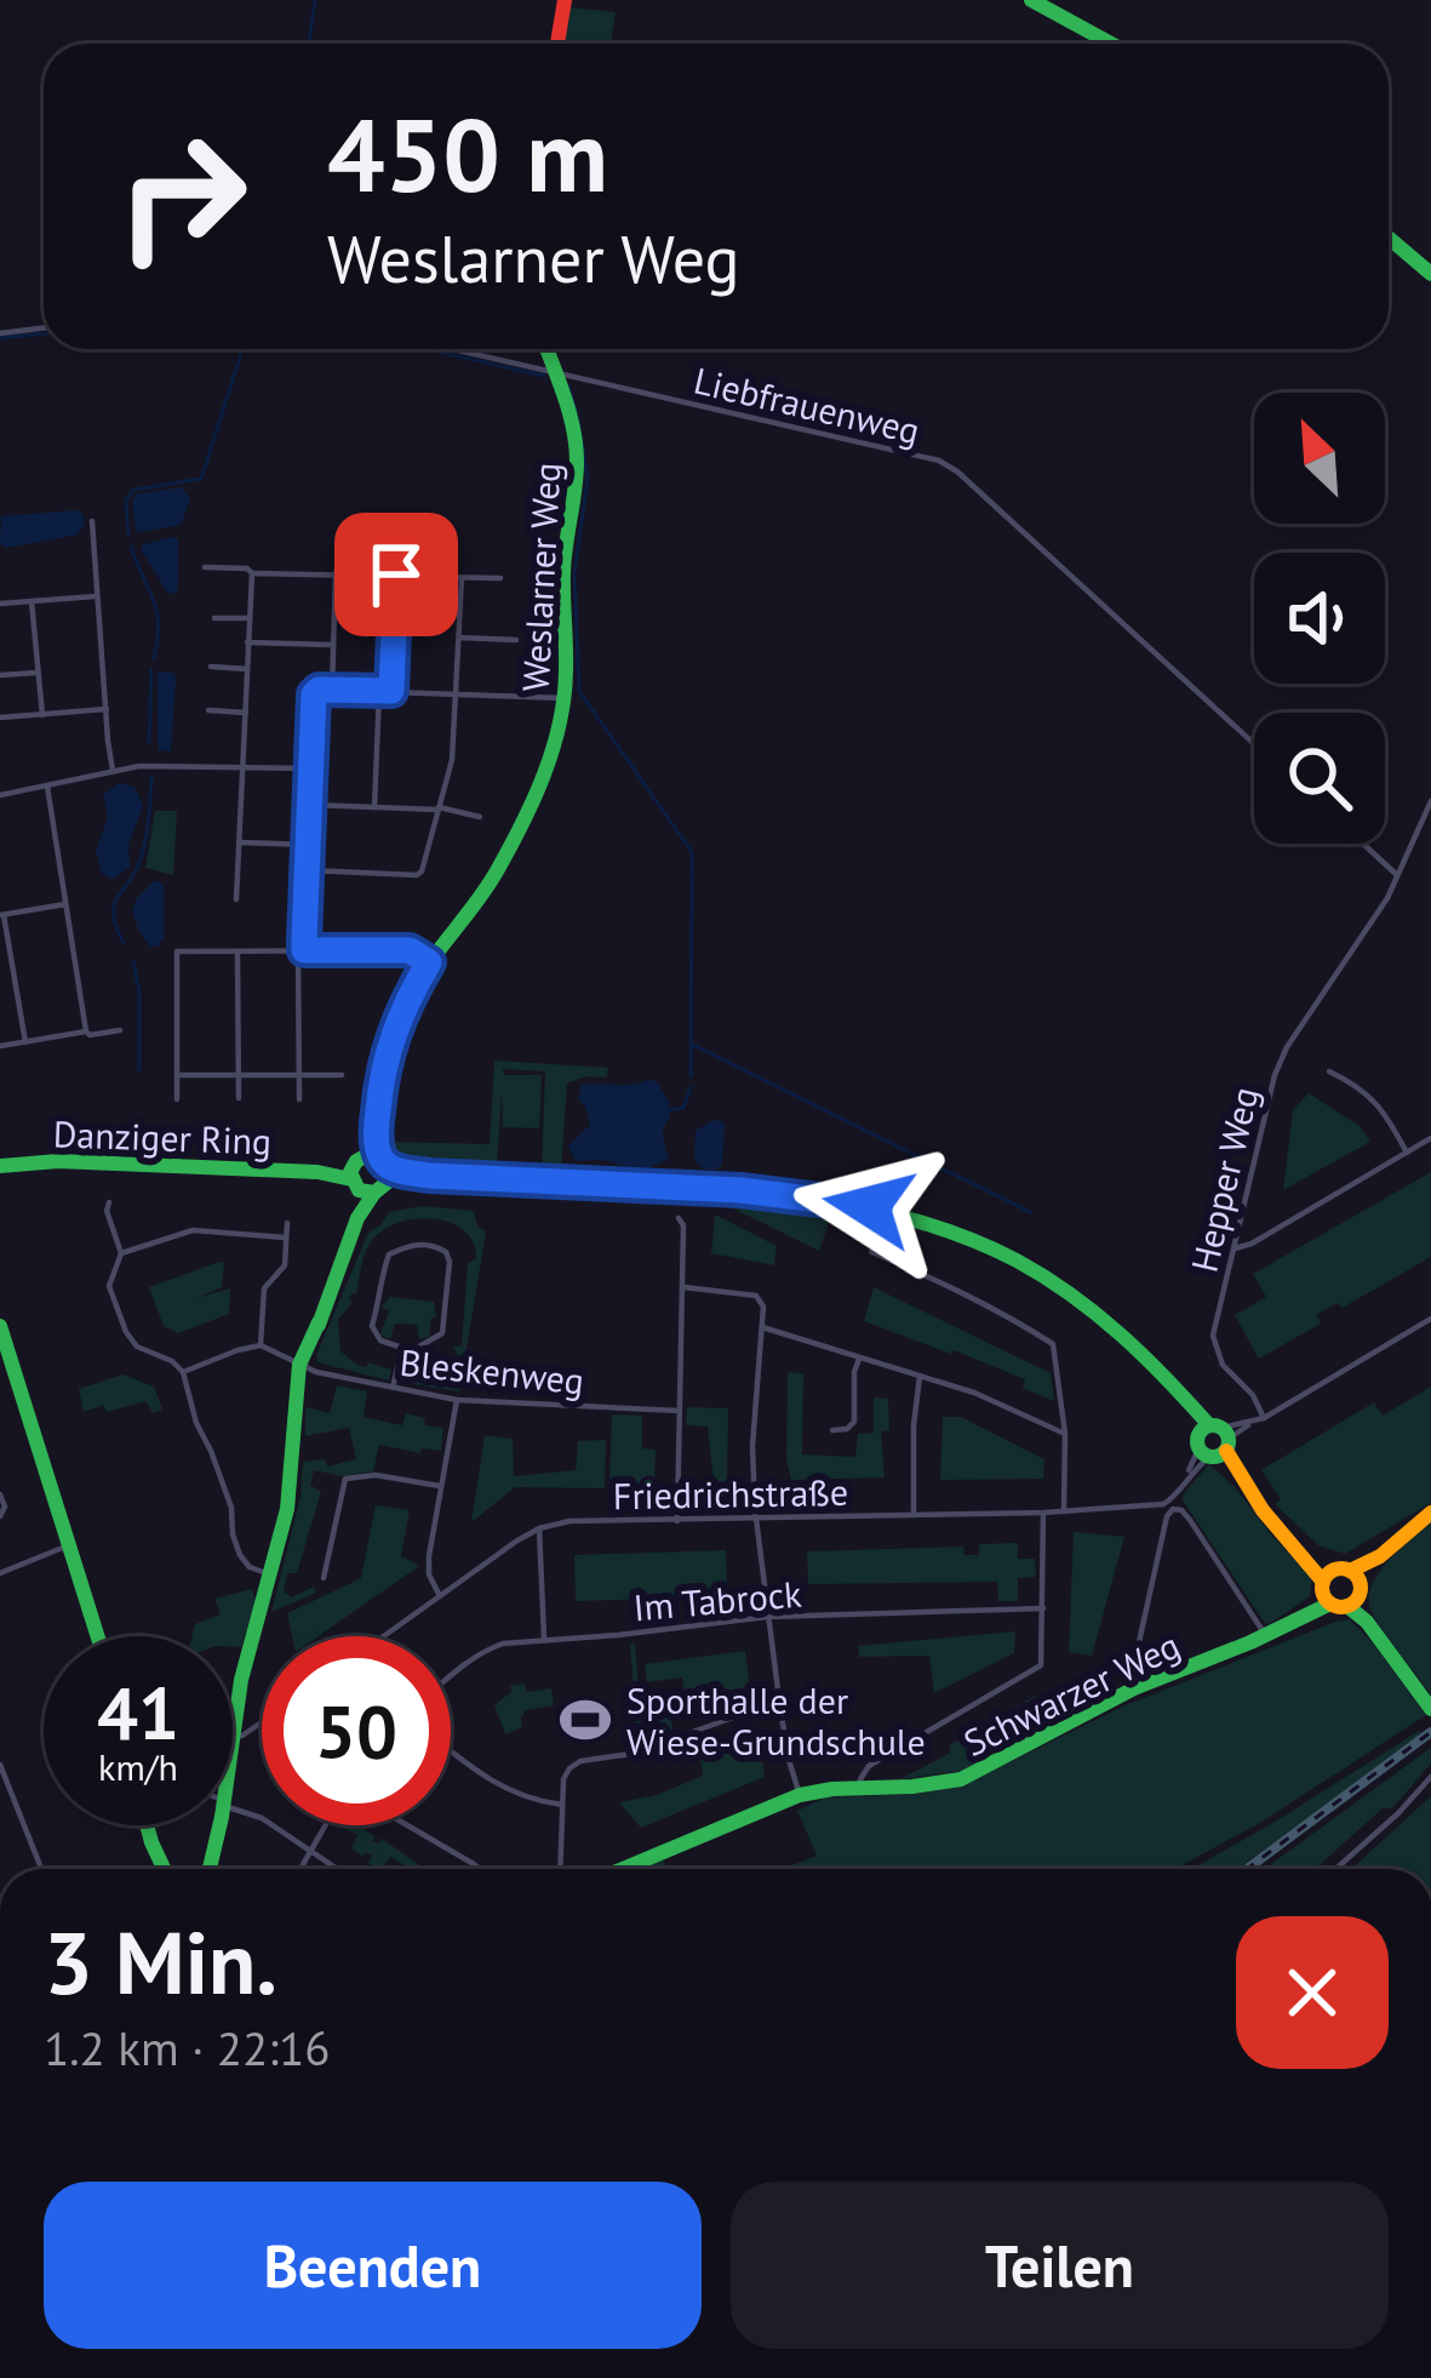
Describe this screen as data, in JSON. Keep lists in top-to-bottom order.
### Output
{
  "streets": {
    "main road": ["Weslarner Weg", "Danziger Ring", "Schwarzer Weg"],
    "street": [
      "Liebfrauenweg",
      "Hepper Weg",
      "Bleskenweg",
      "Friedrichstraße",
      "Im Tabrock"
    ]
  },
  "crossings": [
    ["Liebfrauenweg", "Weslarner Weg"],
    ["Weslarner Weg", "Danziger Ring"],
    ["Weslarner Weg", "Bleskenweg"],
    ["Danziger Ring", "Schwarzer Weg"],
    ["Im Tabrock", "Schwarzer Weg"]
  ],
  "places": {
    "sports": ["Sporthalle der Wiese-Grundschule"]
  },
  "north": "top left",
  "page": {
    "turn": ["450 m", "Weslarner Weg"],
    "speed": "41 km/h",
    "limit": "50",
    "heading": ["3 Min.", "1.2 km · 22:16"],
    "buttons": ["Beenden", "Teilen"]
  }
}
